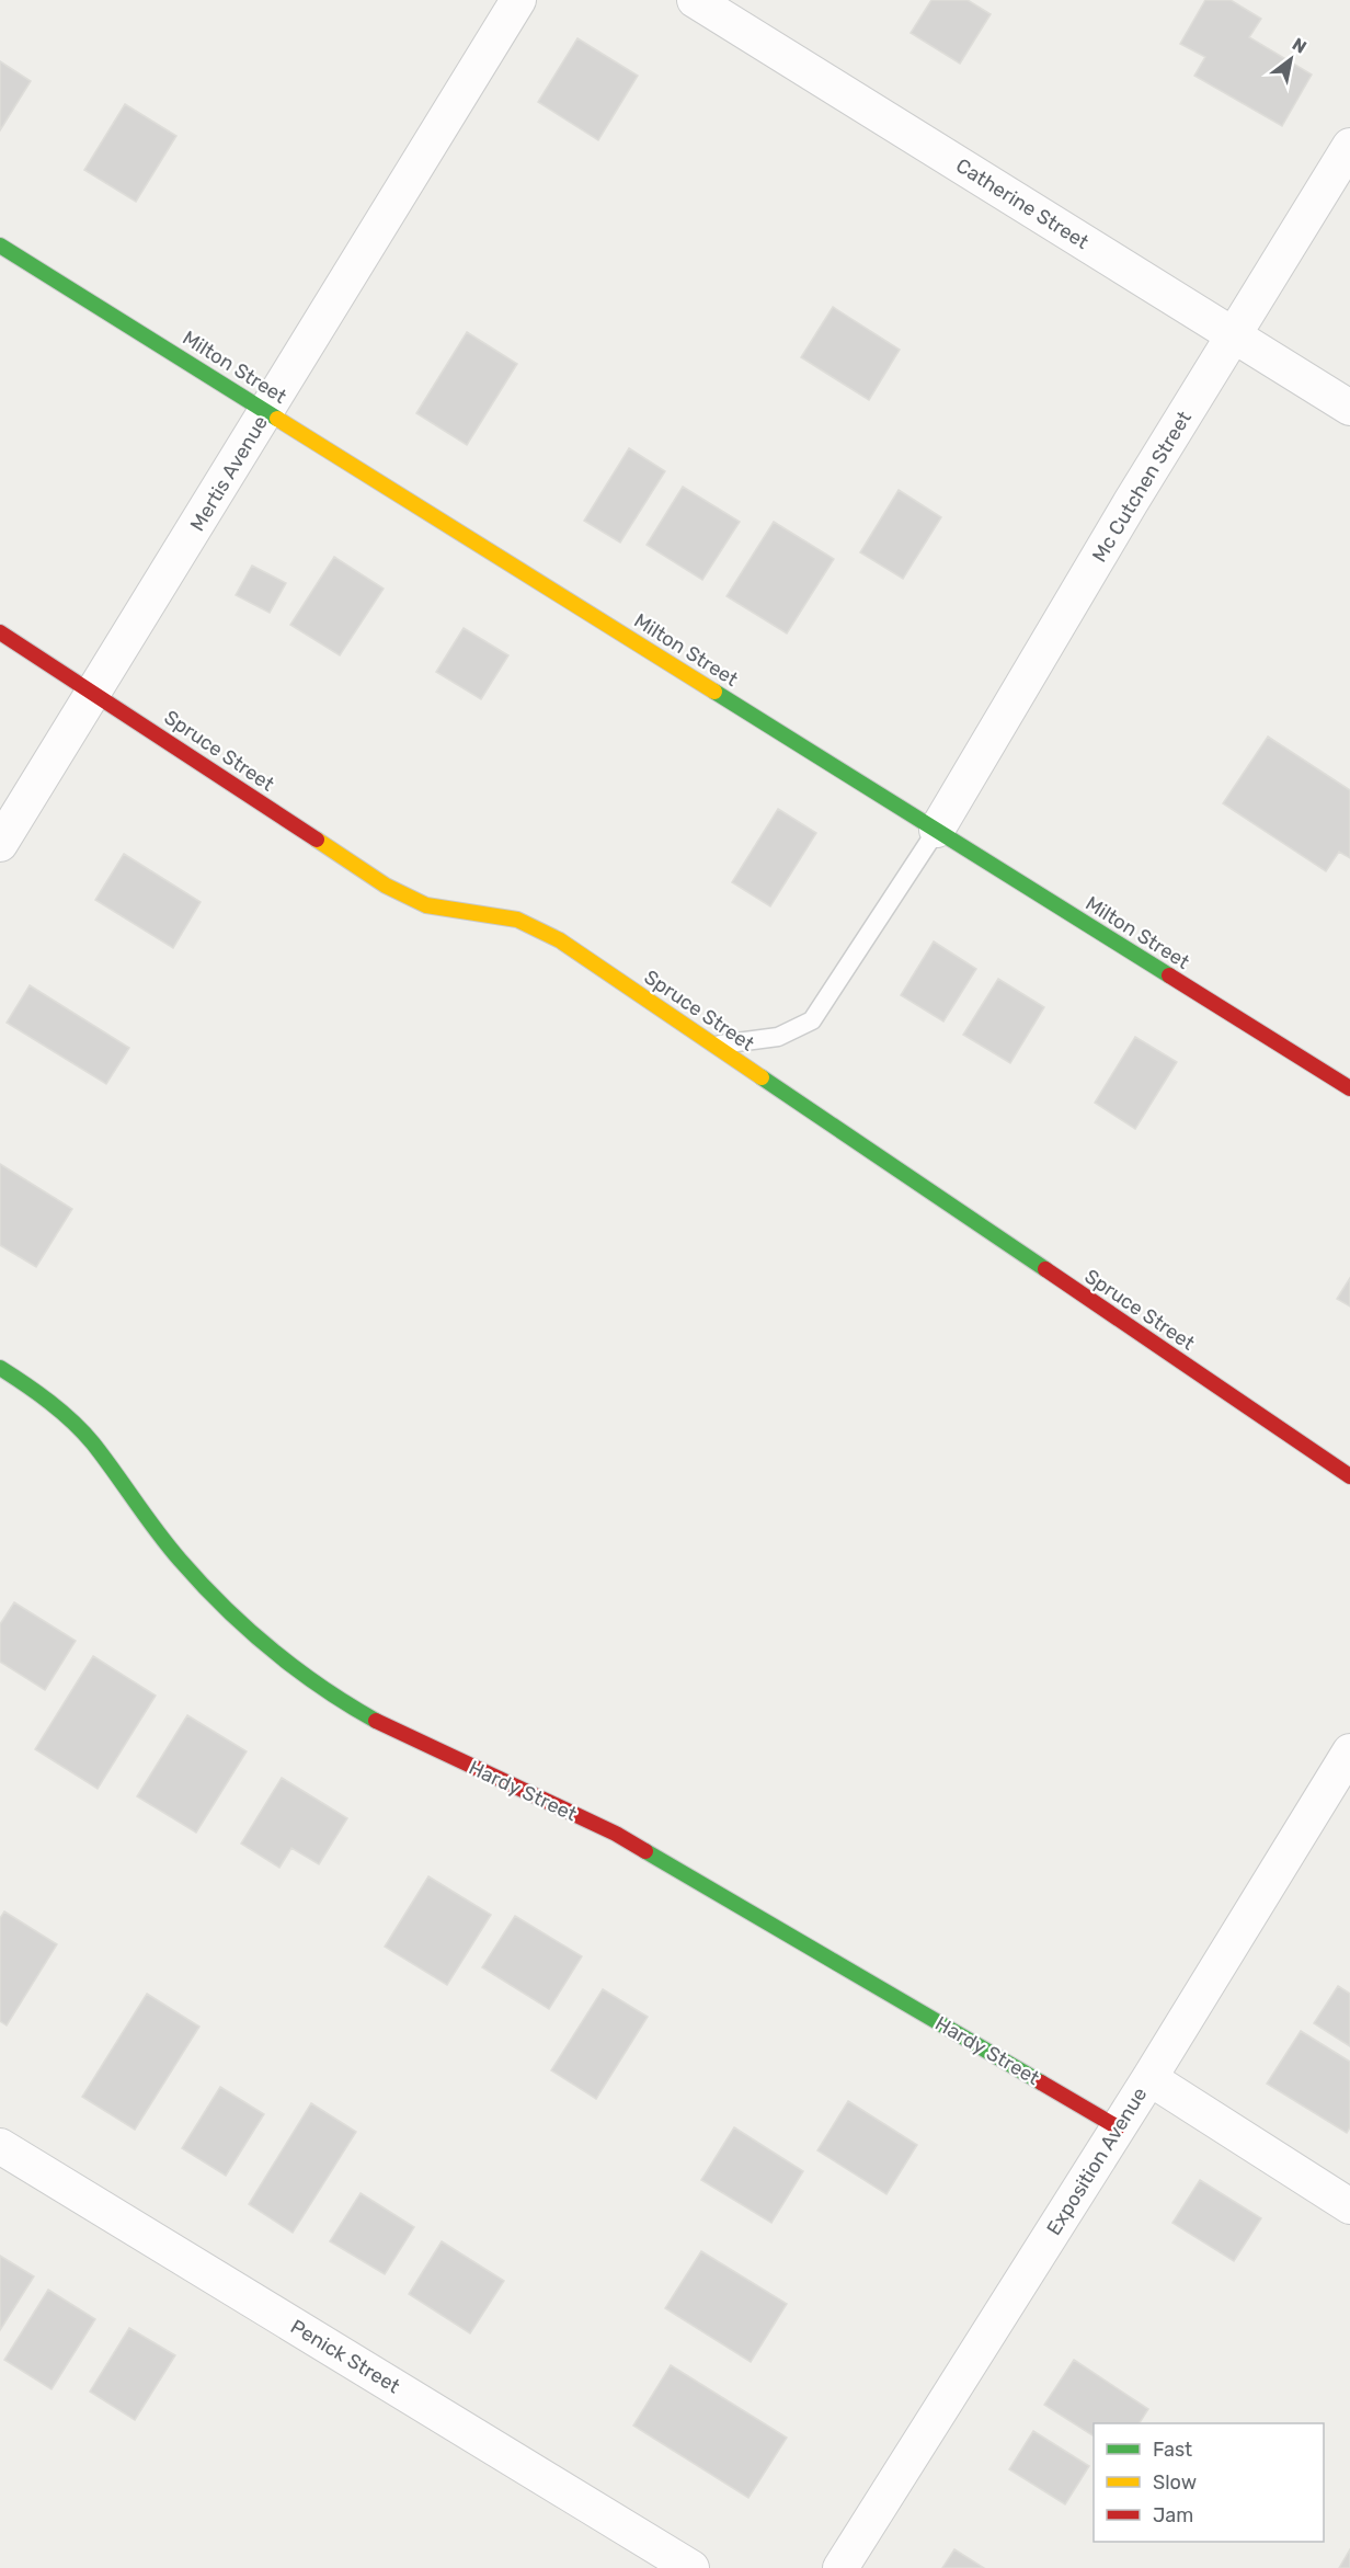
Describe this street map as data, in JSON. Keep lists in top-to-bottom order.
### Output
{
  "streets": {
    "street": [
      "Catherine Street",
      "Milton Street",
      "Mertis Avenue",
      "Mc Cutchen Street",
      "Spruce Street",
      "Hardy Street",
      "Exposition Avenue",
      "Penick Street"
    ]
  },
  "crossings": [
    ["Catherine Street", "Mc Cutchen Street"],
    ["Milton Street", "Mertis Avenue"],
    ["Milton Street", "Mc Cutchen Street"],
    ["Mertis Avenue", "Spruce Street"],
    ["Hardy Street", "Exposition Avenue"]
  ],
  "legend": ["Fast", "Slow", "Jam"],
  "north": "top right"
}
